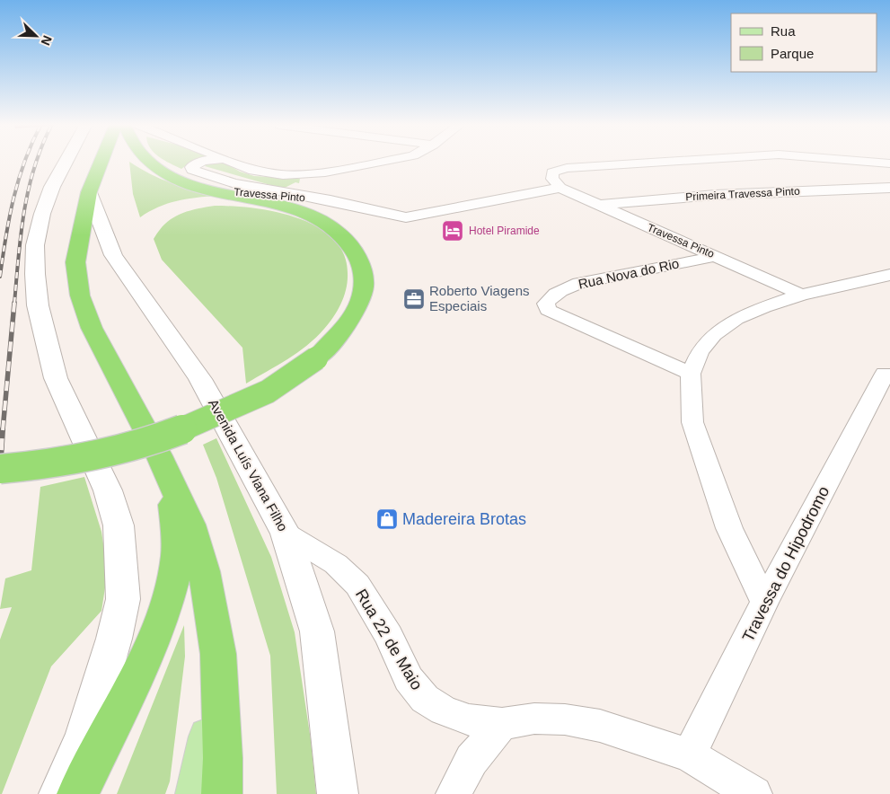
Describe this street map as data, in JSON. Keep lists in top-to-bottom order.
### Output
{
  "streets": {
    "main road": ["Avenida Luís Viana Filho"],
    "street": [
      "Primeira Travessa Pinto",
      "Travessa Pinto",
      "Rua Nova do Rio",
      "Travessa do Hipodromo",
      "Rua 22 de Maio"
    ]
  },
  "crossings": [
    ["Primeira Travessa Pinto", "Travessa Pinto"],
    ["Travessa Pinto", "Rua Nova do Rio"],
    ["Avenida Luís Viana Filho", "Rua 22 de Maio"],
    ["Travessa do Hipodromo", "Rua 22 de Maio"]
  ],
  "places": {
    "hotel": ["Hotel Piramide"],
    "office": ["Roberto Viagens Especiais"],
    "shop": ["Madereira Brotas"]
  },
  "legend": ["Rua", "Parque"],
  "north": "bottom right"
}
